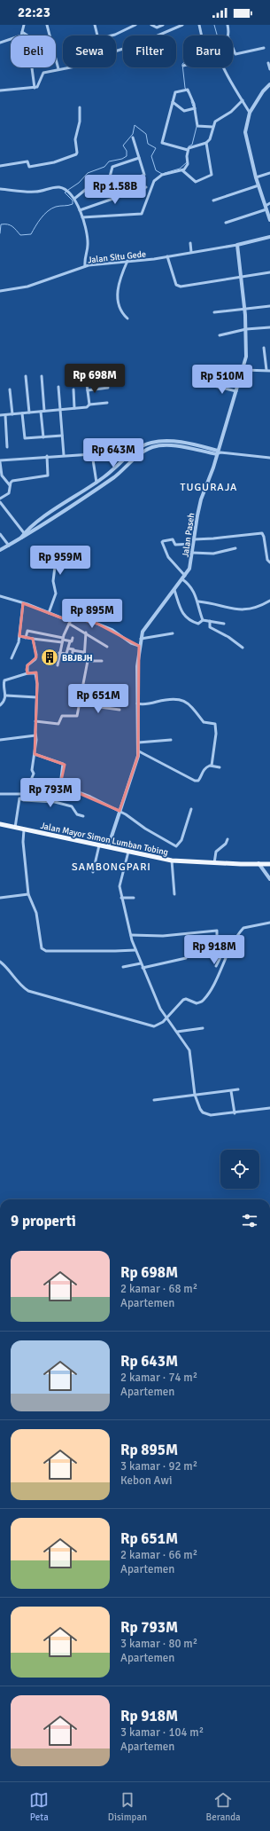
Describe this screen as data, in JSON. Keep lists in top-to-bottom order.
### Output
{
  "streets": {
    "main road": ["Jalan Mayor Simon Lumban Tobing"],
    "street": ["Jalan Situ Gede", "Jalan Paseh"]
  },
  "crossings": [
    ["Jalan Situ Gede", "Jalan Paseh"],
    ["Jalan Paseh", "Jalan Mayor Simon Lumban Tobing"]
  ],
  "districts": ["TUGURAJA", "SAMBONGPARI"],
  "places": {
    "building": ["BBJBJH"]
  },
  "page": {
    "status": "22:23",
    "chip": [
      "Beli",
      "Sewa",
      "Filter",
      "Baru"
    ],
    "price": [
      "Rp 1.58B",
      "Rp 698M",
      "Rp 510M",
      "Rp 643M",
      "Rp 959M",
      "Rp 895M",
      "Rp 651M",
      "Rp 793M",
      "Rp 918M"
    ],
    "heading": "9 properti",
    "list": [
      {
        "name": "Rp 698M",
        "note": "2 kamar · 68 m² · Apartemen"
      },
      {
        "name": "Rp 643M",
        "note": "2 kamar · 74 m² · Apartemen"
      },
      {
        "name": "Rp 895M",
        "note": "3 kamar · 92 m² · Kebon Awi"
      },
      {
        "name": "Rp 651M",
        "note": "2 kamar · 66 m² · Apartemen"
      },
      {
        "name": "Rp 793M",
        "note": "3 kamar · 80 m² · Apartemen"
      },
      {
        "name": "Rp 918M",
        "note": "3 kamar · 104 m² · Apartemen"
      }
    ],
    "tabs": ["Peta", "Disimpan", "Beranda"]
  }
}
